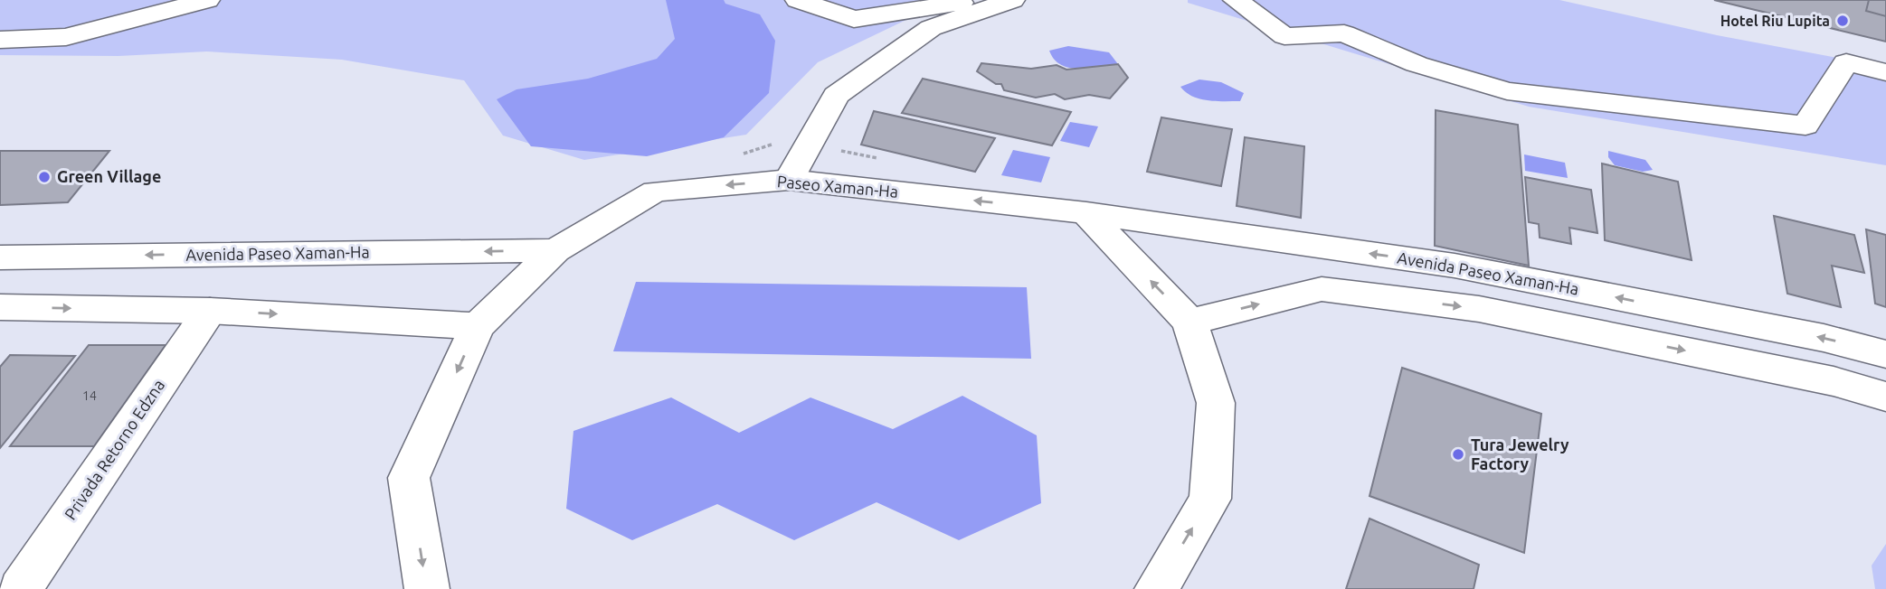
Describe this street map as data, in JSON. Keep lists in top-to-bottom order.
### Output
{
  "streets": {
    "main road": ["Paseo Xaman-Ha", "Avenida Paseo Xaman-Ha", "Privada Retorno Edzna"]
  },
  "crossings": [
    ["Paseo Xaman-Ha", "Avenida Paseo Xaman-Ha"]
  ],
  "places": ["Hotel Riu Lupita", "Green Village", "Tura Jewelry Factory"],
  "house_numbers": ["14"]
}
